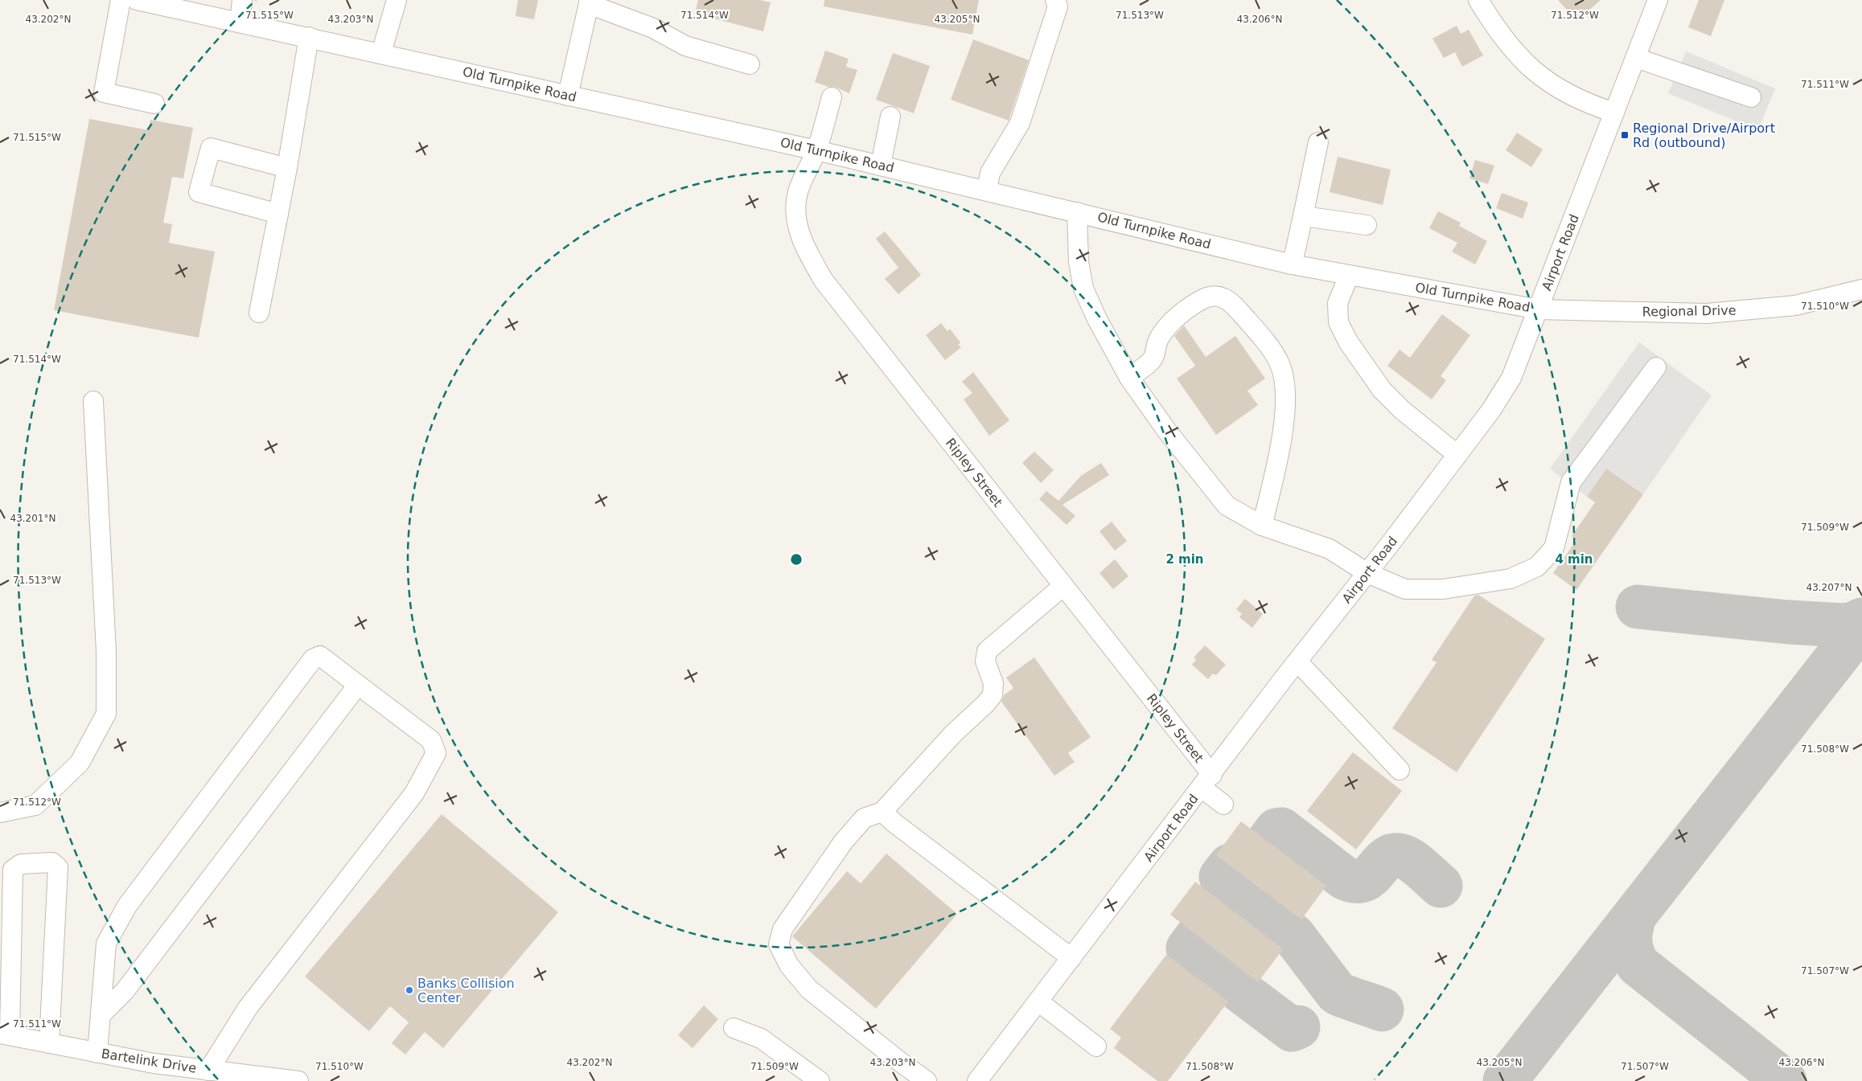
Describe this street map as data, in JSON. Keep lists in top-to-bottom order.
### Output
{
  "streets": {
    "street": [
      "Old Turnpike Road",
      "Airport Road",
      "Regional Drive",
      "Ripley Street",
      "Bartelink Drive"
    ]
  },
  "crossings": [
    ["Old Turnpike Road", "Airport Road"],
    ["Old Turnpike Road", "Regional Drive"],
    ["Old Turnpike Road", "Ripley Street"],
    ["Airport Road", "Regional Drive"],
    ["Airport Road", "Ripley Street"]
  ],
  "places": {
    "transit": ["Regional Drive/Airport Rd (outbound)"],
    "other": ["Banks Collision Center"]
  },
  "coordinates": [
    "71.515°W",
    "71.514°W",
    "71.513°W",
    "71.512°W",
    "43.202°N",
    "43.203°N",
    "43.205°N",
    "43.206°N",
    "71.511°W",
    "71.510°W",
    "43.201°N",
    "71.509°W",
    "43.207°N",
    "71.508°W",
    "71.507°W"
  ],
  "rings": ["2 min", "4 min"]
}
